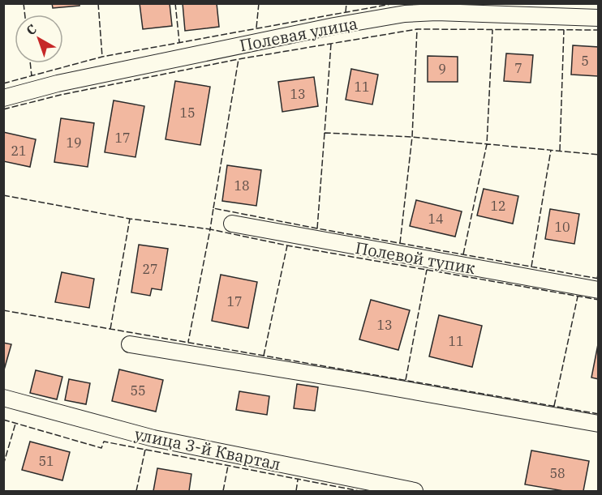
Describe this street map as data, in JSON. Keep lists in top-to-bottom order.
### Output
{
  "streets": {
    "street": ["Полевая улица", "Полевой тупик", "улица 3-й Квартал"]
  },
  "house_numbers": [
    "5",
    "7",
    "9",
    "11",
    "13",
    "15",
    "17",
    "19",
    "21",
    "18",
    "12",
    "14",
    "10",
    "27",
    "17",
    "13",
    "11",
    "55",
    "51",
    "58"
  ],
  "north": "top left"
}
